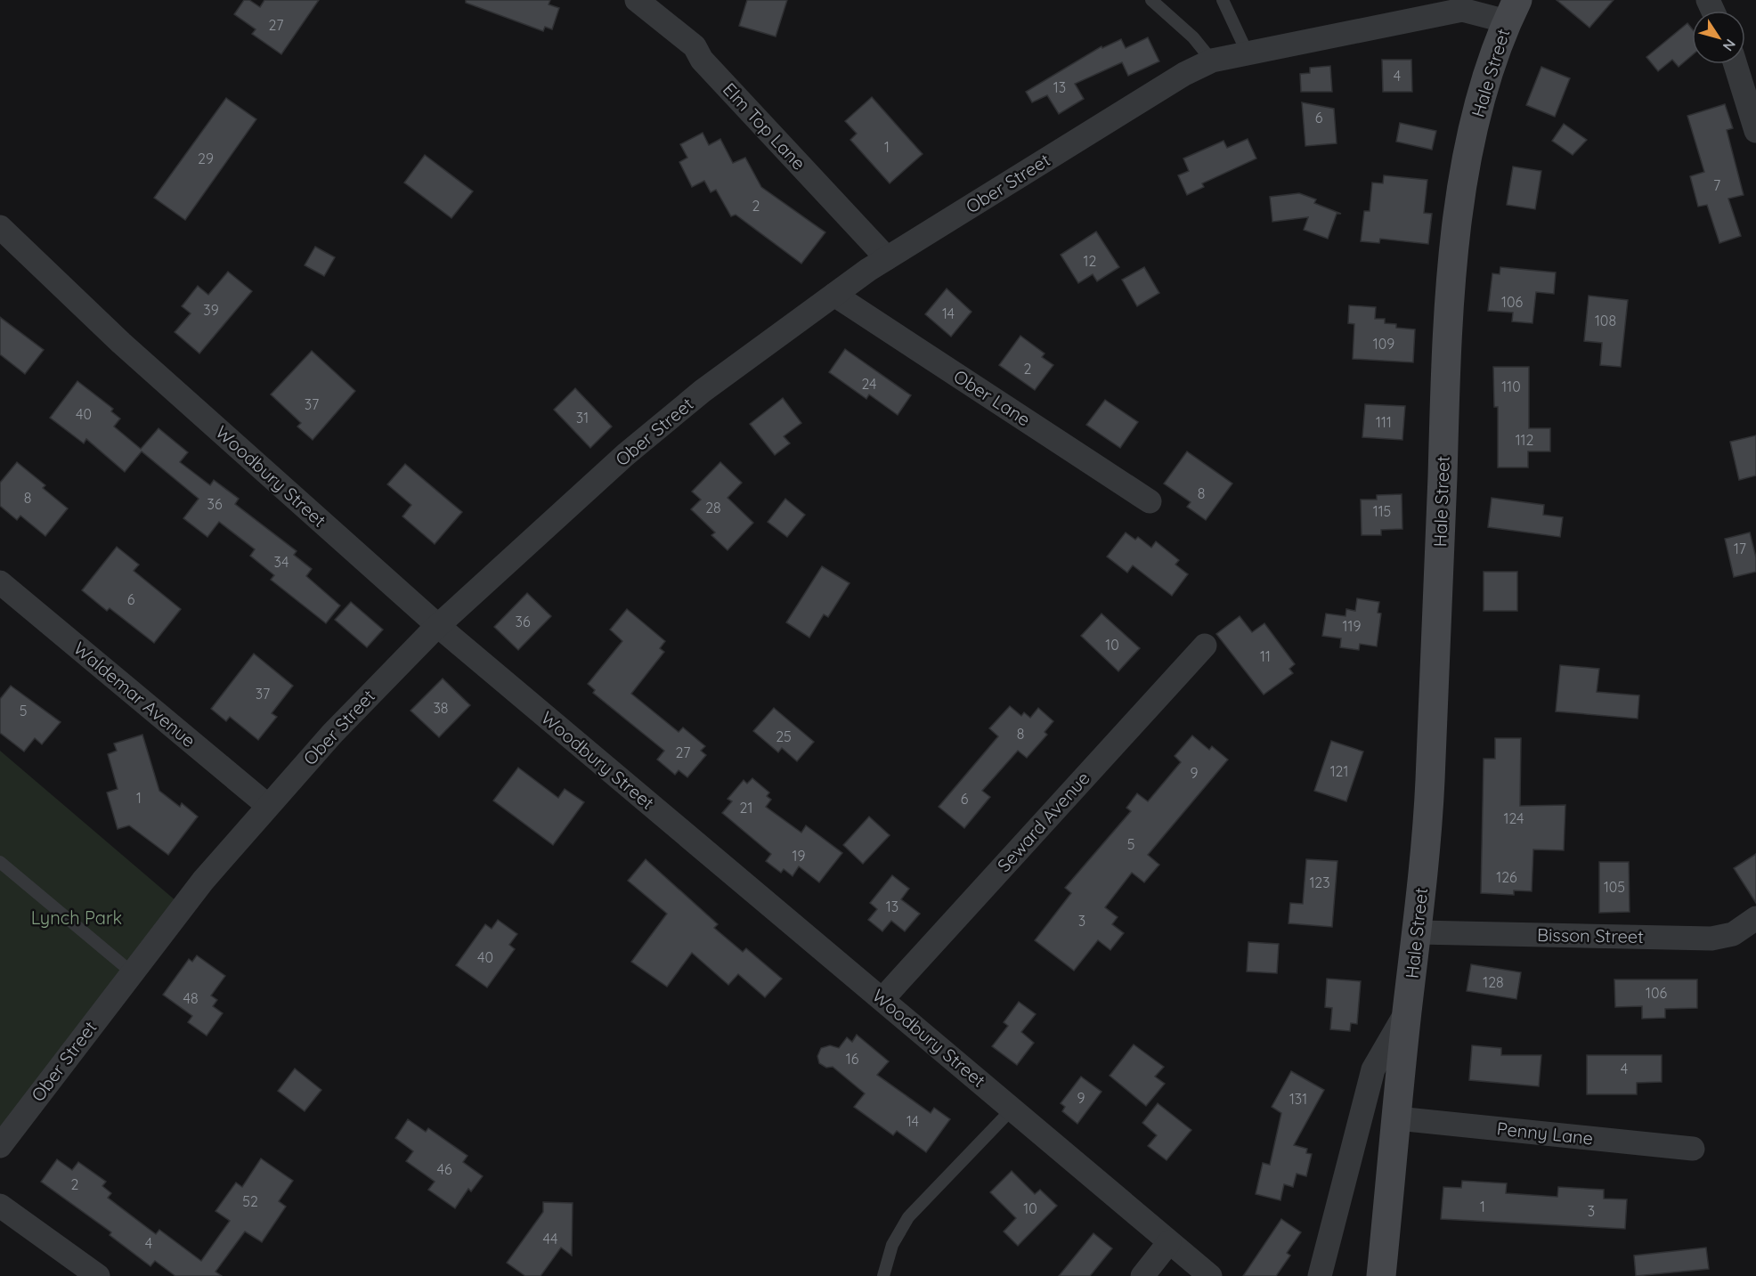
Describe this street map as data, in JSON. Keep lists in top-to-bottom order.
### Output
{
  "streets": {
    "main road": ["Hale Street"],
    "street": [
      "Elm Top Lane",
      "Ober Street",
      "Ober Lane",
      "Woodbury Street",
      "Waldemar Avenue",
      "Seward Avenue",
      "Bisson Street",
      "Penny Lane"
    ]
  },
  "crossings": [
    ["Hale Street", "Ober Street"],
    ["Hale Street", "Bisson Street"],
    ["Hale Street", "Penny Lane"],
    ["Elm Top Lane", "Ober Street"],
    ["Ober Street", "Ober Lane"],
    ["Ober Street", "Woodbury Street"],
    ["Ober Street", "Waldemar Avenue"],
    ["Woodbury Street", "Seward Avenue"]
  ],
  "parks": ["Lynch Park"],
  "house_numbers": [
    "27",
    "4",
    "13",
    "6",
    "1",
    "29",
    "7",
    "2",
    "12",
    "106",
    "39",
    "14",
    "108",
    "109",
    "2",
    "24",
    "110",
    "37",
    "40",
    "31",
    "111",
    "112",
    "8",
    "8",
    "36",
    "28",
    "115",
    "17",
    "34",
    "6",
    "36",
    "119",
    "10",
    "11",
    "37",
    "38",
    "5",
    "8",
    "25",
    "27",
    "121",
    "9",
    "1",
    "6",
    "21",
    "124",
    "5",
    "19",
    "126",
    "123",
    "105",
    "13",
    "3",
    "40",
    "128",
    "106",
    "48",
    "16",
    "4",
    "9",
    "131",
    "14",
    "46",
    "2",
    "52",
    "1",
    "10",
    "3",
    "44",
    "4"
  ],
  "north": "bottom right"
}
